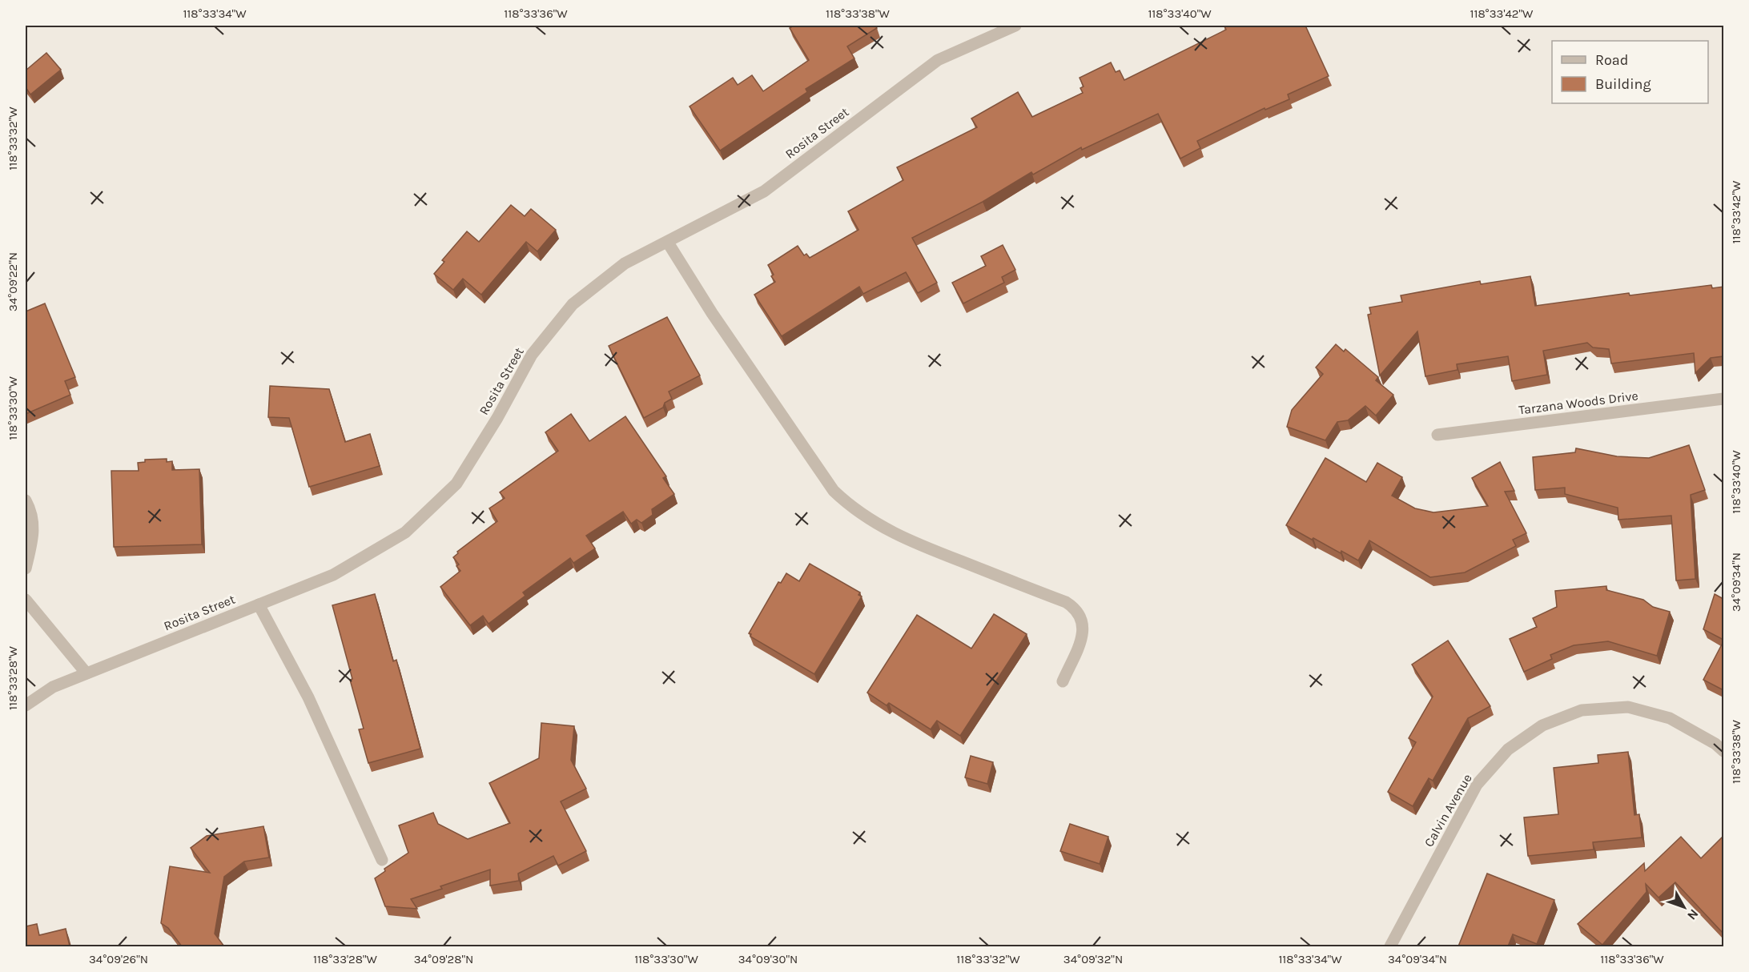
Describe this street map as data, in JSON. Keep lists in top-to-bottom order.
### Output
{
  "streets": {
    "street": ["Rosita Street", "Tarzana Woods Drive", "Calvin Avenue"]
  },
  "legend": ["Road", "Building"],
  "north": "bottom right",
  "coordinates": [
    "118°33'34\"W",
    "118°33'36\"W",
    "118°33'38\"W",
    "118°33'40\"W",
    "118°33'42\"W",
    "118°33'32\"W",
    "34°09'22\"N",
    "118°33'30\"W",
    "34°09'34\"N",
    "118°33'28\"W",
    "34°09'26\"N",
    "34°09'28\"N",
    "34°09'30\"N",
    "34°09'32\"N"
  ]
}
